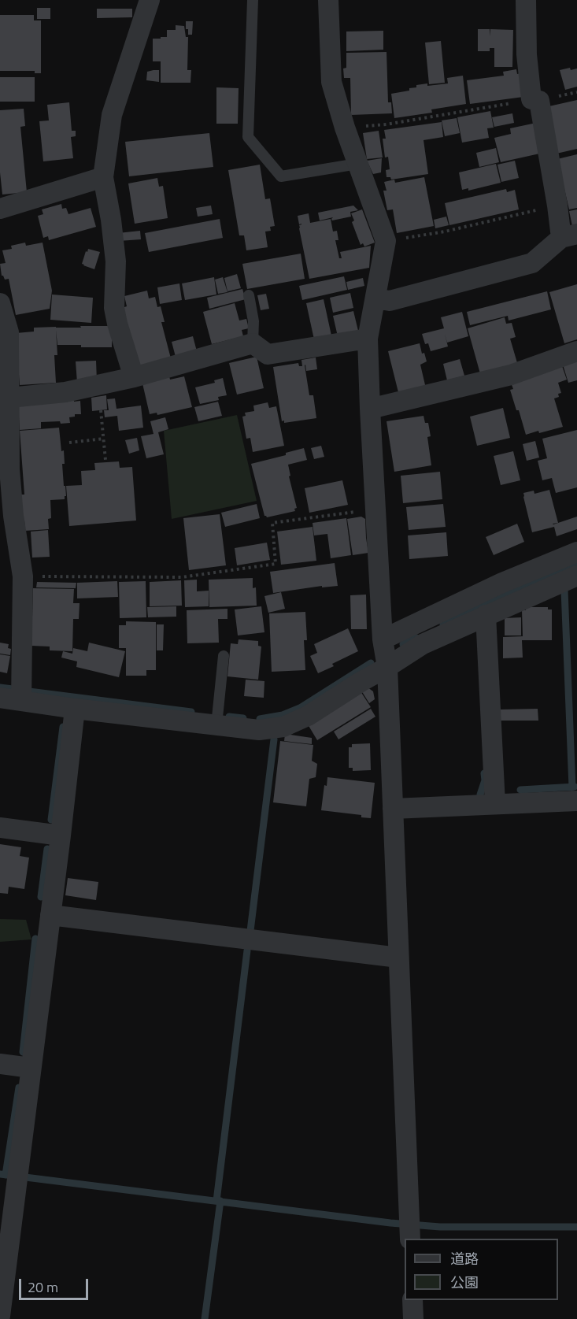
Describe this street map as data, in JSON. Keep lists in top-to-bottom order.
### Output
{
  "legend": ["道路", "公園"],
  "scale_bar": "20 m"
}
